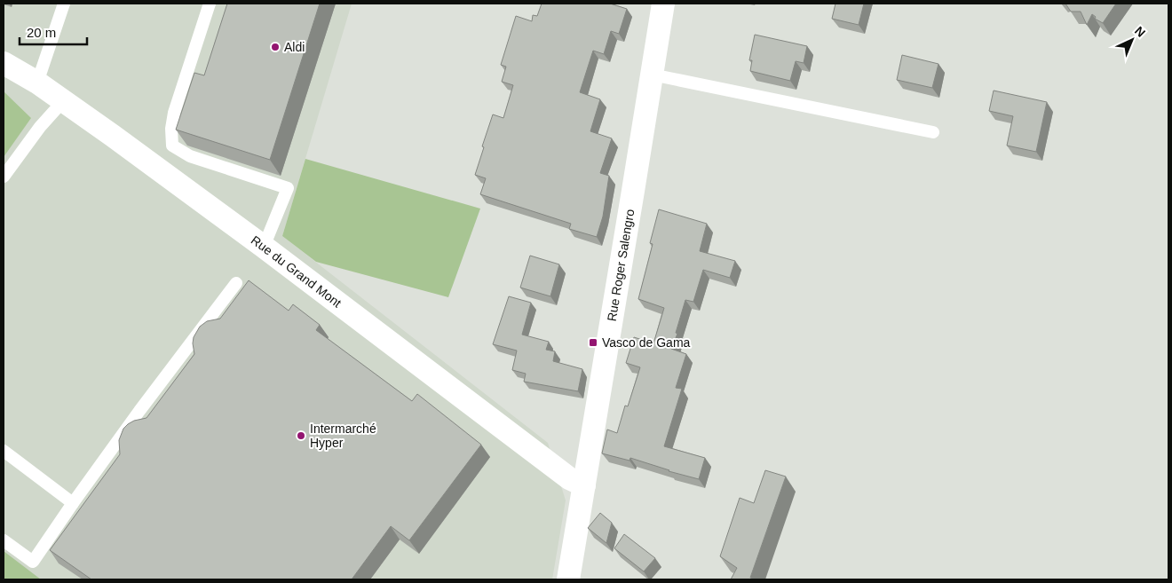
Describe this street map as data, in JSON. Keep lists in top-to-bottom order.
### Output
{
  "streets": {
    "street": ["Rue Roger Salengro", "Rue du Grand Mont"]
  },
  "crossings": [
    ["Rue Roger Salengro", "Rue du Grand Mont"]
  ],
  "places": {
    "other": ["Aldi", "Intermarché Hyper"],
    "transit": ["Vasco de Gama"]
  },
  "scale_bar": "20 m",
  "north": "top right"
}
